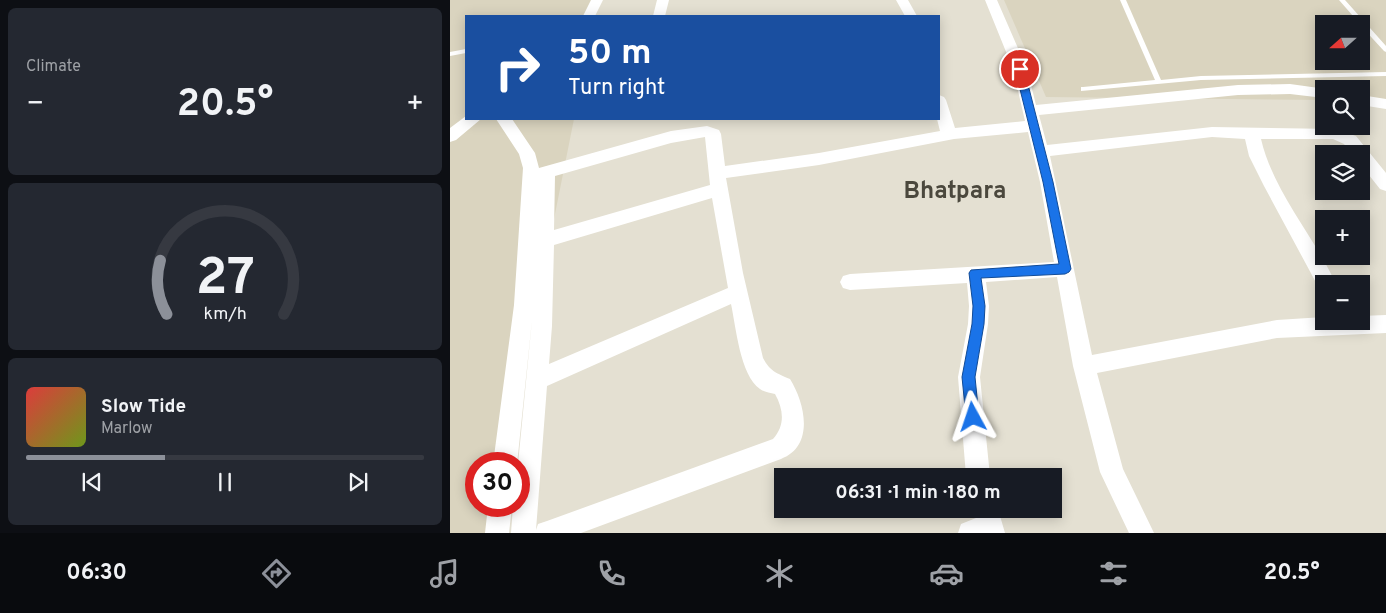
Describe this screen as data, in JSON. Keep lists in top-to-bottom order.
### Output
{
  "districts": ["Bhatpara"],
  "north": "left",
  "page": {
    "tile": "Climate",
    "map_buttons": ["+", "−"],
    "turn": ["50 m", "Turn right"],
    "heat": ["−", "20.5°", "+"],
    "song": ["Slow Tide", "Marlow"],
    "limit": "30",
    "trip": "06:31 · 1 min · 180 m",
    "tabs": ["06:30", "20.5°"],
    "gauge": ["27", "km/h"]
  }
}
